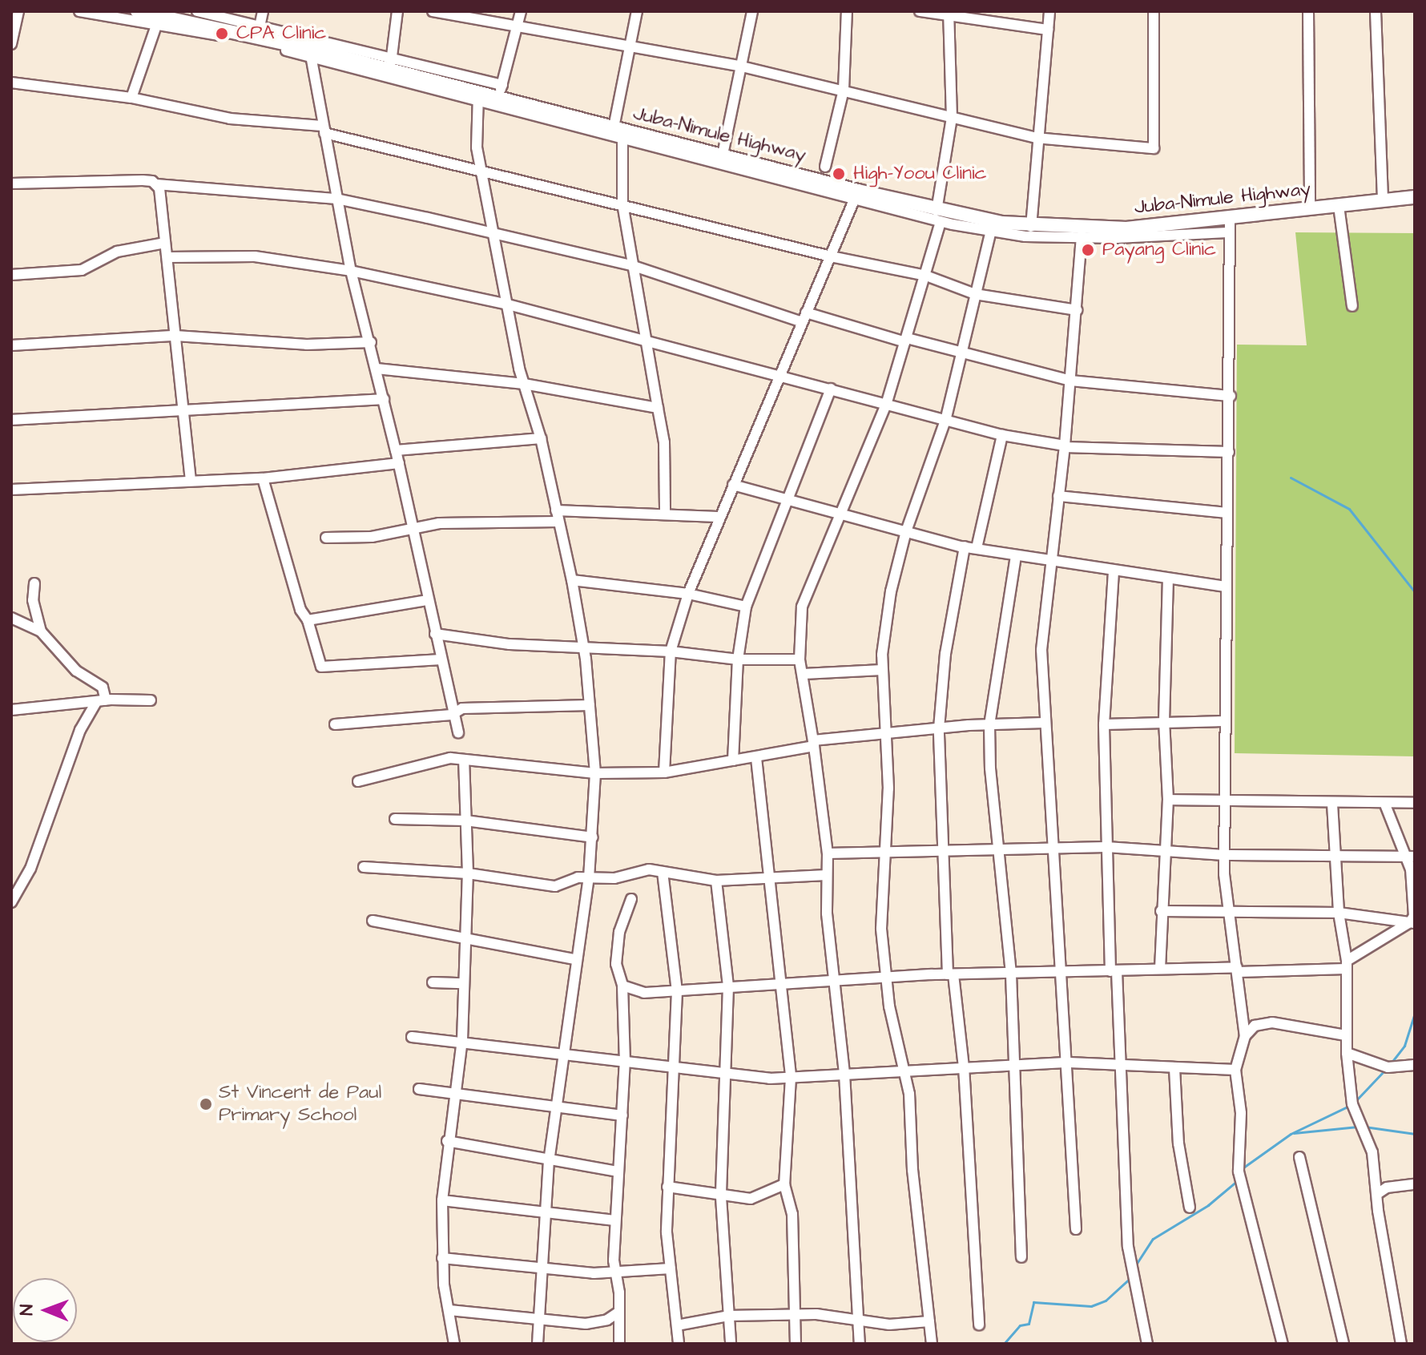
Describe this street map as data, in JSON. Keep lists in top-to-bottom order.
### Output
{
  "streets": {
    "main road": ["Juba–Nimule Highway"]
  },
  "places": [
    "CPA Clinic",
    "High-Yoou Clinic",
    "Payang Clinic",
    "St Vincent de Paul Primary School"
  ],
  "north": "left"
}
